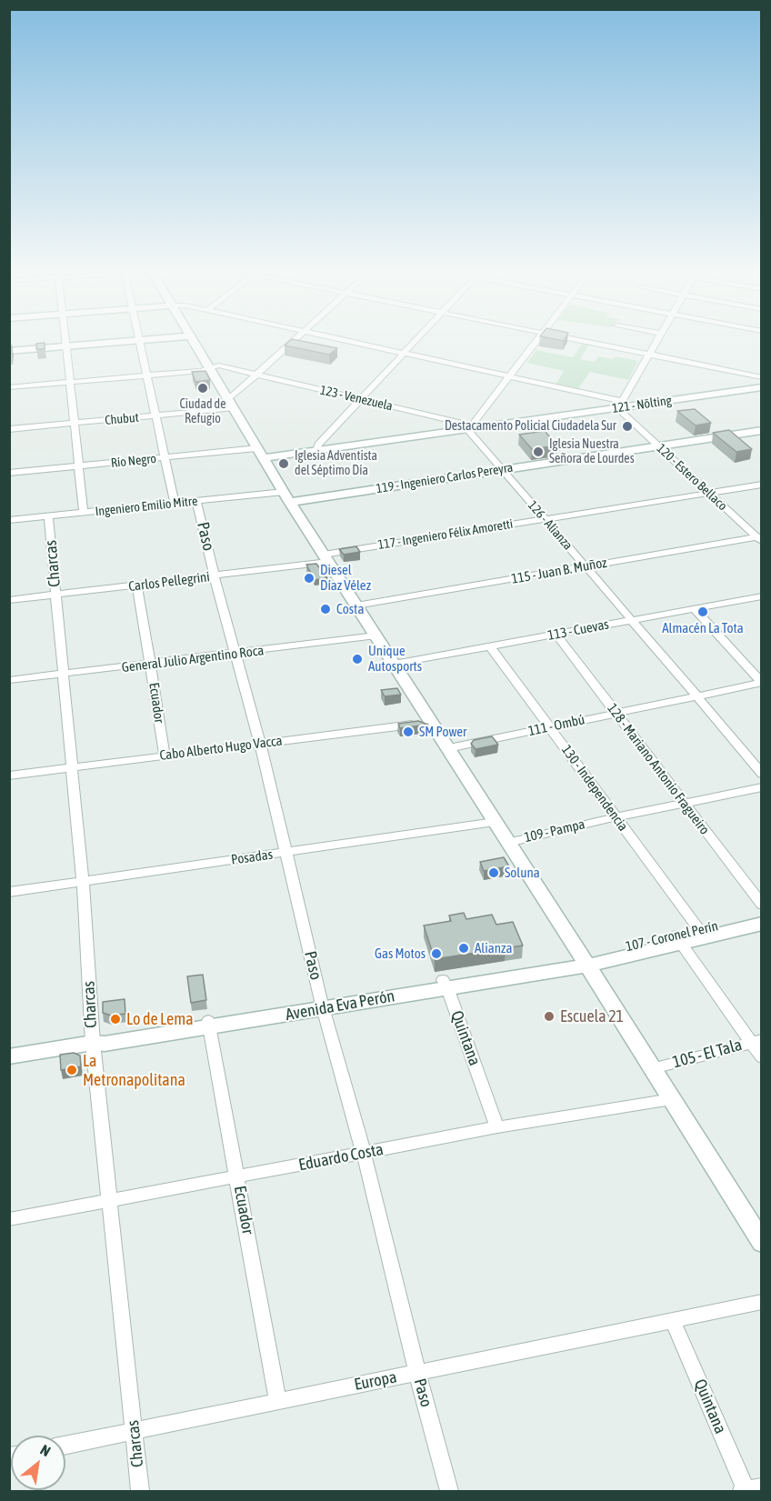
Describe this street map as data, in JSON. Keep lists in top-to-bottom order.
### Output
{
  "streets": {
    "main road": [
      "121 - Nölting",
      "119 - Ingeniero Carlos Pereyra",
      "107 - Coronel Perín",
      "Avenida Eva Perón"
    ],
    "street": [
      "123 - Venezuela",
      "Chubut",
      "Río Negro",
      "120 - Estero Bellaco",
      "Ingeniero Emilio Mitre",
      "126 - Alianza",
      "117 - Ingeniero Félix Amoretti",
      "Paso",
      "Charcas",
      "115 - Juan B. Muñoz",
      "Carlos Pellegrini",
      "113 - Cuevas",
      "General Julio Argentino Roca",
      "Ecuador",
      "111 - Ombú",
      "Cabo Alberto Hugo Vacca",
      "128 - Mariano Antonio Fragueiro",
      "130 - Independencia",
      "109 - Pampa",
      "Posadas",
      "Quintana",
      "105 - El Tala",
      "Eduardo Costa",
      "Europa"
    ]
  },
  "crossings": [
    ["123 - Venezuela", "121 - Nölting"],
    ["123 - Venezuela", "126 - Alianza"],
    ["121 - Nölting", "Río Negro"],
    ["121 - Nölting", "120 - Estero Bellaco"],
    ["121 - Nölting", "126 - Alianza"],
    ["120 - Estero Bellaco", "119 - Ingeniero Carlos Pereyra"],
    ["120 - Estero Bellaco", "117 - Ingeniero Félix Amoretti"],
    ["120 - Estero Bellaco", "115 - Juan B. Muñoz"],
    ["119 - Ingeniero Carlos Pereyra", "Ingeniero Emilio Mitre"],
    ["119 - Ingeniero Carlos Pereyra", "126 - Alianza"],
    ["Ingeniero Emilio Mitre", "Paso"],
    ["Ingeniero Emilio Mitre", "Charcas"],
    ["126 - Alianza", "117 - Ingeniero Félix Amoretti"],
    ["126 - Alianza", "115 - Juan B. Muñoz"],
    ["126 - Alianza", "113 - Cuevas"],
    ["126 - Alianza", "111 - Ombú"],
    ["117 - Ingeniero Félix Amoretti", "Carlos Pellegrini"],
    ["Paso", "Carlos Pellegrini"],
    ["Paso", "General Julio Argentino Roca"],
    ["Paso", "Cabo Alberto Hugo Vacca"],
    ["Paso", "Posadas"],
    ["Paso", "Avenida Eva Perón"],
    ["Paso", "Eduardo Costa"],
    ["Paso", "Europa"],
    ["Charcas", "Carlos Pellegrini"],
    ["Charcas", "General Julio Argentino Roca"],
    ["Charcas", "Cabo Alberto Hugo Vacca"],
    ["Charcas", "Posadas"],
    ["Charcas", "Avenida Eva Perón"],
    ["Charcas", "Eduardo Costa"],
    ["Charcas", "Europa"],
    ["Carlos Pellegrini", "Ecuador"],
    ["113 - Cuevas", "128 - Mariano Antonio Fragueiro"],
    ["113 - Cuevas", "130 - Independencia"],
    ["General Julio Argentino Roca", "Ecuador"],
    ["Ecuador", "Cabo Alberto Hugo Vacca"],
    ["Ecuador", "Avenida Eva Perón"],
    ["Ecuador", "Eduardo Costa"],
    ["Ecuador", "Europa"],
    ["111 - Ombú", "128 - Mariano Antonio Fragueiro"],
    ["111 - Ombú", "130 - Independencia"],
    ["128 - Mariano Antonio Fragueiro", "109 - Pampa"],
    ["130 - Independencia", "109 - Pampa"],
    ["130 - Independencia", "107 - Coronel Perín"],
    ["107 - Coronel Perín", "Avenida Eva Perón"],
    ["Avenida Eva Perón", "Quintana"],
    ["Quintana", "Eduardo Costa"],
    ["Quintana", "Europa"]
  ],
  "places": [
    "Ciudad de Refugio",
    "Destacamento Policial Ciudadela Sur",
    "Iglesia Nuestra Señora de Lourdes",
    "Iglesia Adventista del Séptimo Día",
    "Diesel Díaz Vélez",
    "Costa",
    "Almacén La Tota",
    "Unique Autosports",
    "SM Power",
    "Soluna",
    "Alianza",
    "Gas Motos",
    "Escuela 21",
    "Lo de Lema",
    "La Metronapolitana"
  ],
  "north": "top right"
}
